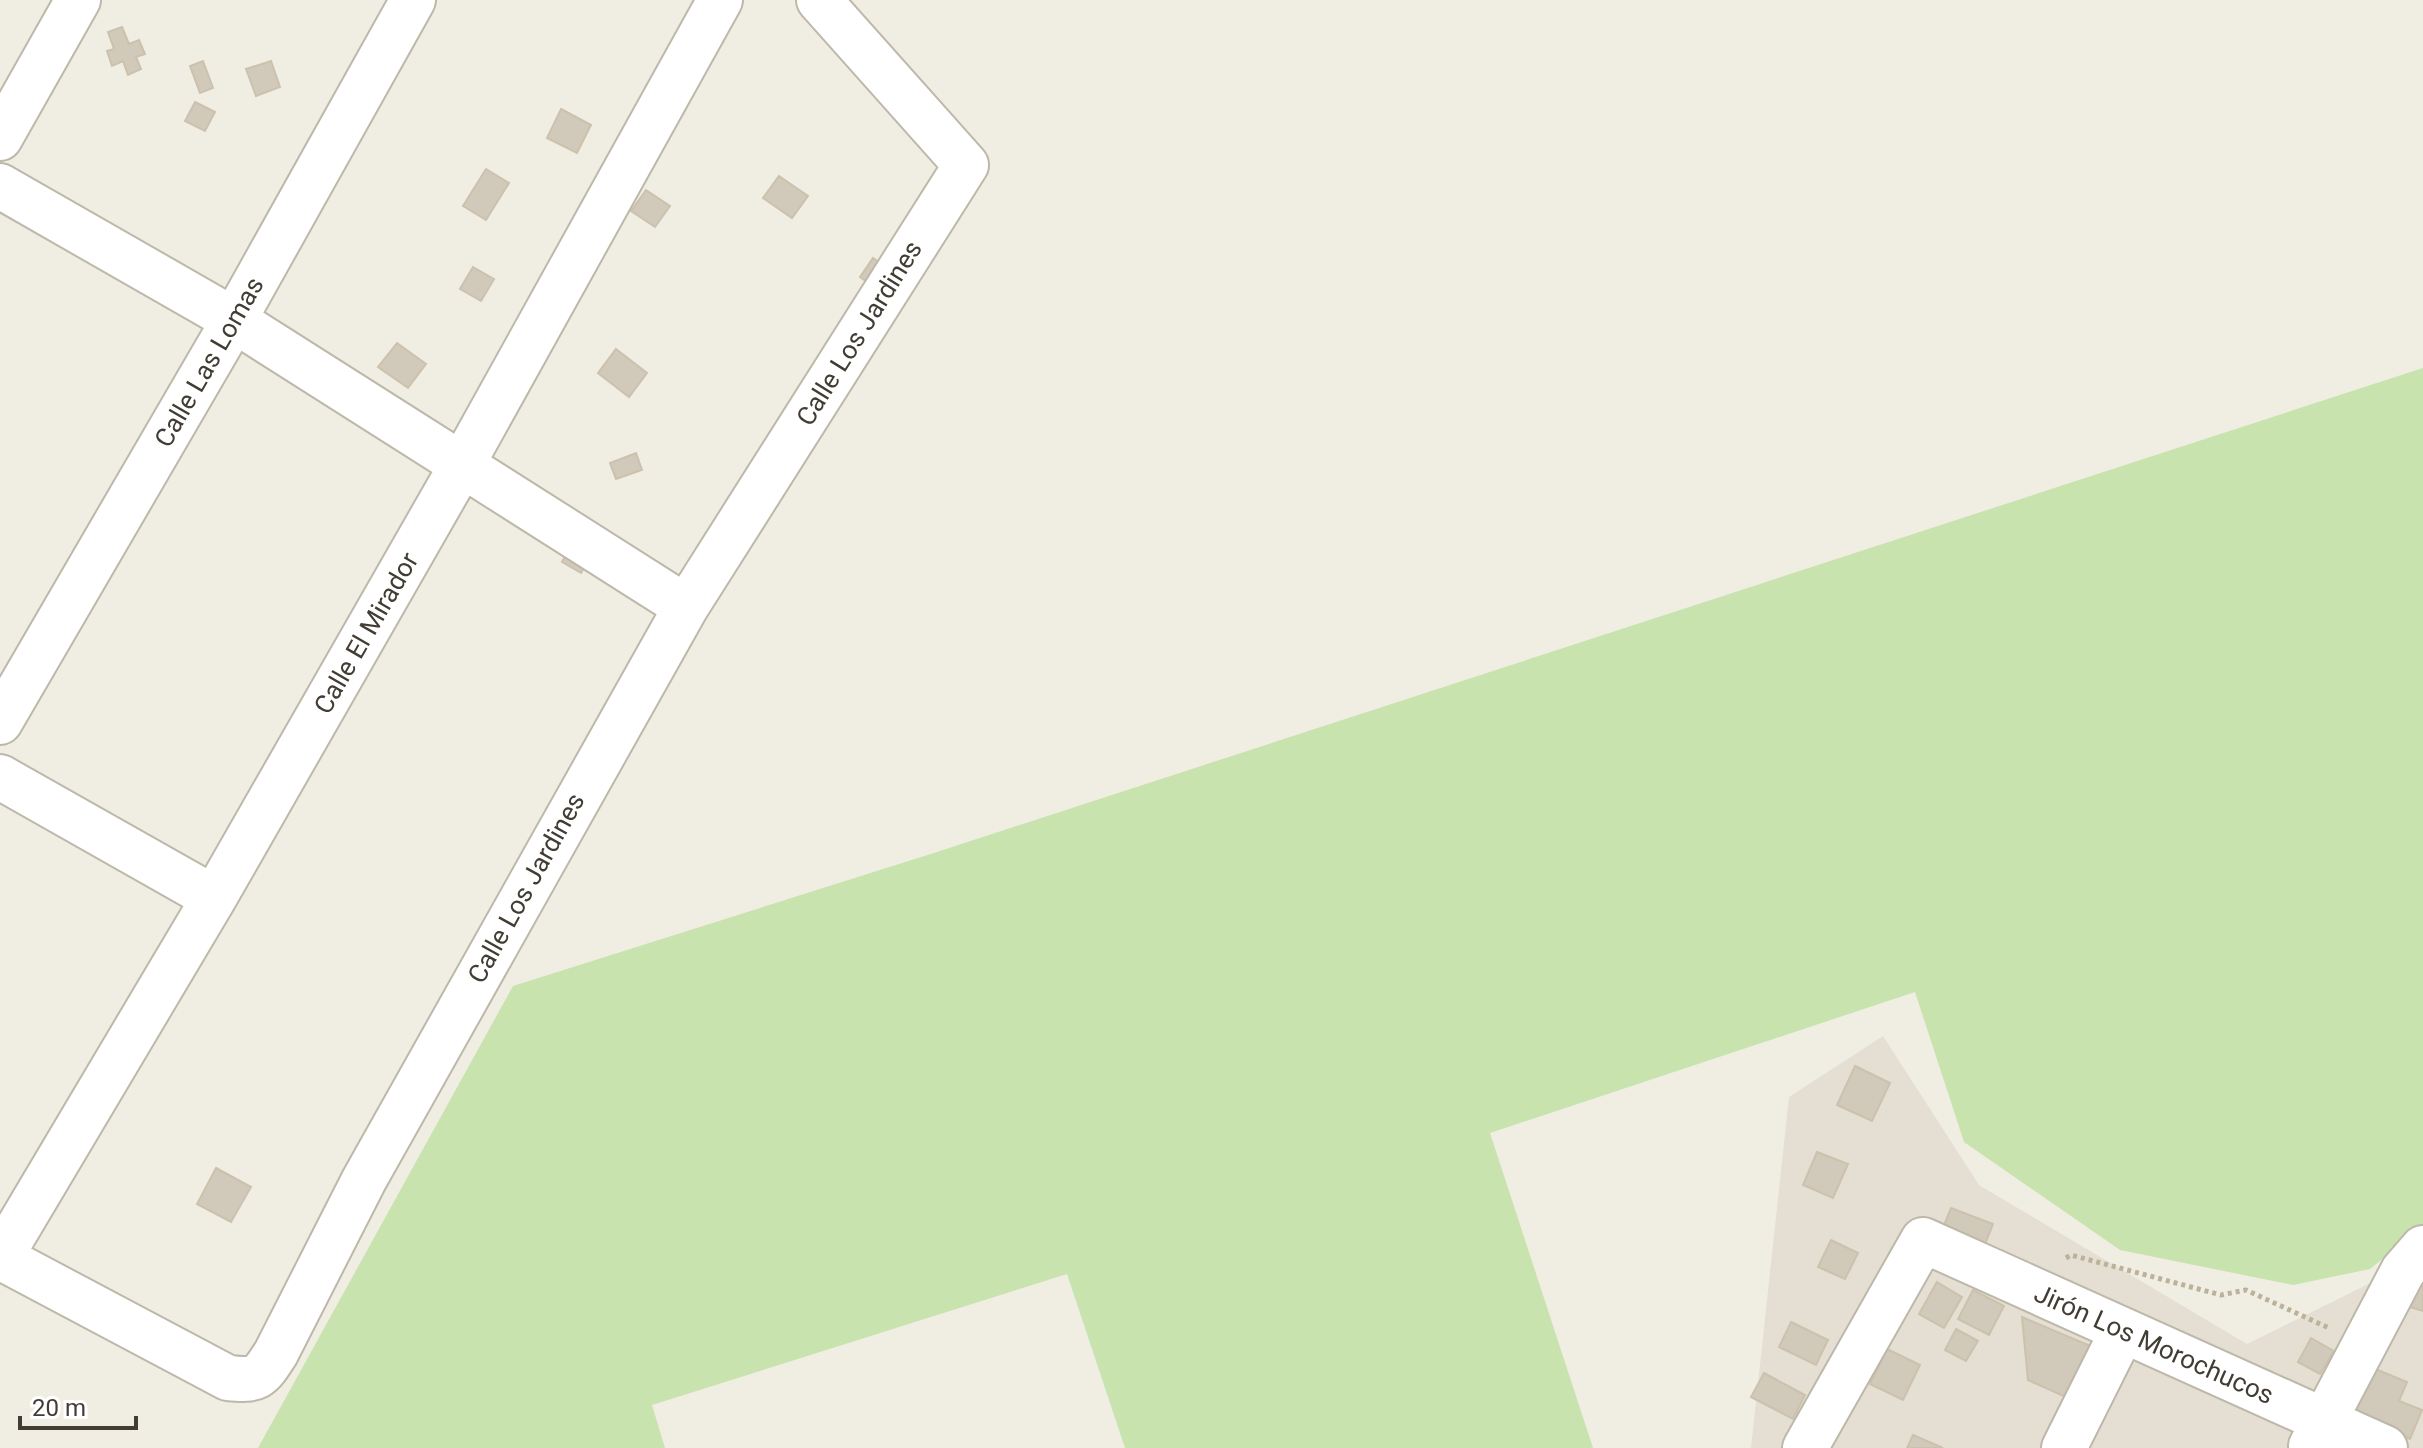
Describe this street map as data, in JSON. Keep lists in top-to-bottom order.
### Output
{
  "streets": {
    "street": [
      "Calle Los Jardines",
      "Calle Las Lomas",
      "Calle El Mirador",
      "Jirón Los Morochucos"
    ]
  },
  "crossings": [
    ["Calle Los Jardines", "Calle El Mirador"]
  ],
  "scale_bar": "20 m"
}
